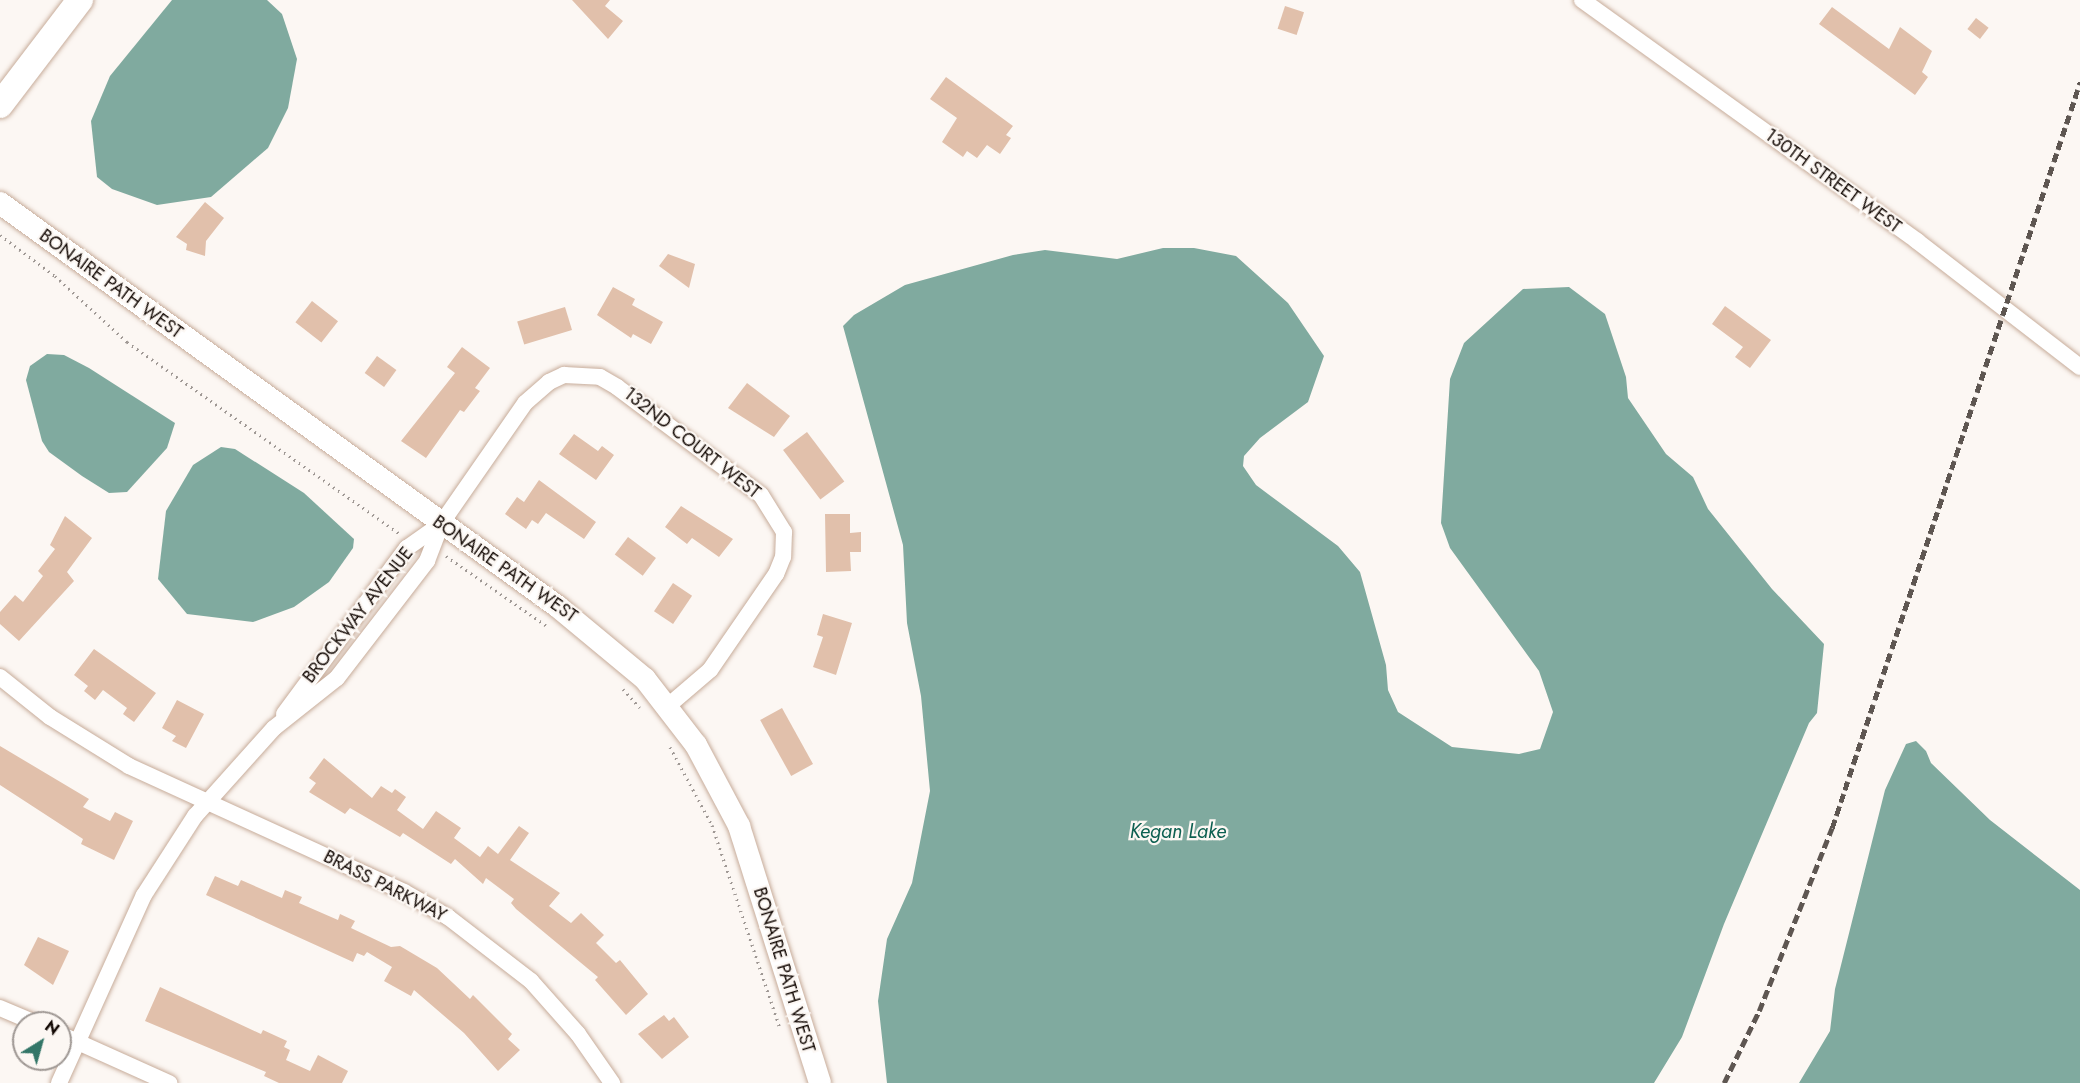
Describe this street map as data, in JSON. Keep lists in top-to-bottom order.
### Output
{
  "streets": {
    "street": [
      "130TH STREET WEST",
      "BONAIRE PATH WEST",
      "132ND COURT WEST",
      "BROCKWAY AVENUE",
      "BRASS PARKWAY"
    ]
  },
  "crossings": [
    ["BONAIRE PATH WEST", "132ND COURT WEST"],
    ["BONAIRE PATH WEST", "BROCKWAY AVENUE"],
    ["132ND COURT WEST", "BROCKWAY AVENUE"],
    ["BROCKWAY AVENUE", "BRASS PARKWAY"]
  ],
  "water": ["Kegan Lake"],
  "north": "top right"
}
